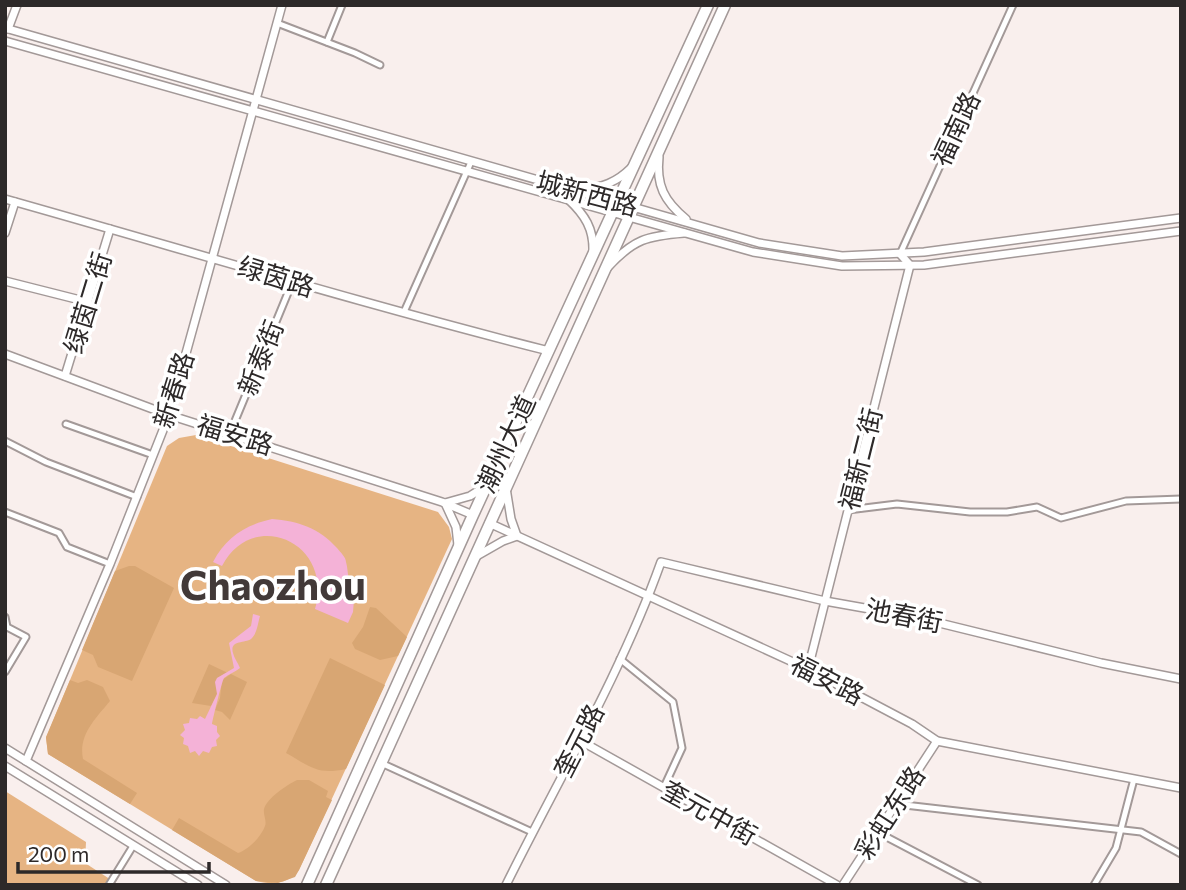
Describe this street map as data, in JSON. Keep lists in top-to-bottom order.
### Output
{
  "streets": {
    "highway": ["潮州大道"],
    "street": [
      "福南路",
      "城新西路",
      "绿茵路",
      "绿茵二街",
      "新泰街",
      "新春路",
      "福安路",
      "福新二街",
      "池春街",
      "奎元路",
      "奎元中街",
      "彩虹东路"
    ]
  },
  "crossings": [
    ["福南路", "城新西路"],
    ["城新西路", "新春路"],
    ["城新西路", "潮州大道"],
    ["城新西路", "福新二街"],
    ["绿茵路", "绿茵二街"],
    ["绿茵路", "新泰街"],
    ["绿茵路", "新春路"],
    ["绿茵路", "潮州大道"],
    ["绿茵二街", "福安路"],
    ["新泰街", "福安路"],
    ["新春路", "福安路"],
    ["福安路", "潮州大道"],
    ["福安路", "福新二街"],
    ["福安路", "池春街"],
    ["福安路", "奎元路"],
    ["福安路", "彩虹东路"],
    ["福新二街", "池春街"],
    ["池春街", "奎元路"],
    ["奎元路", "奎元中街"]
  ],
  "districts": ["Chaozhou"],
  "scale_bar": "200 m"
}
